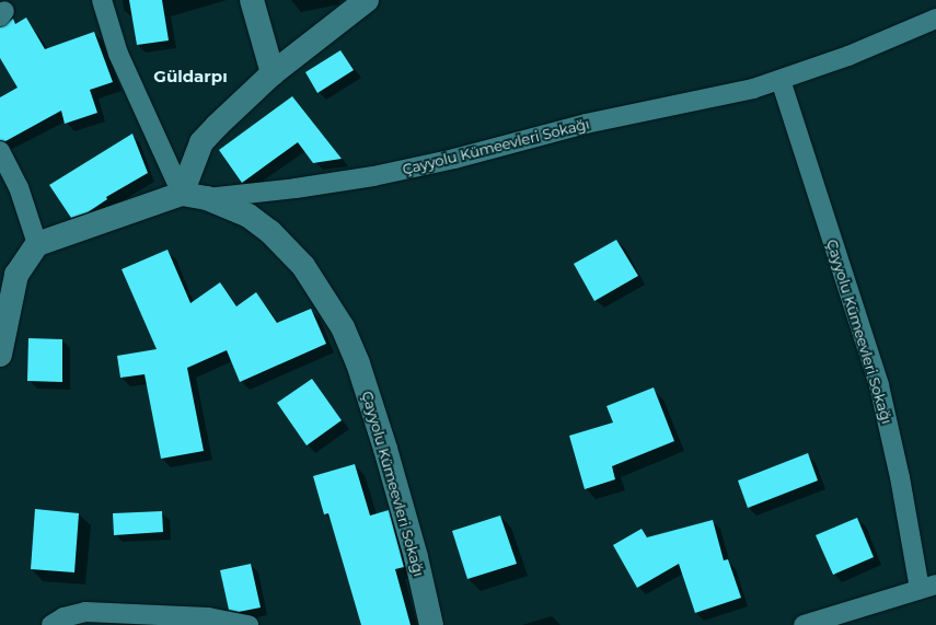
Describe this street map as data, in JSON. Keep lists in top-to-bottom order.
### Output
{
  "streets": {
    "street": ["Çayyolu Kümeevleri Sokağı"]
  },
  "districts": ["Güldarpı"]
}
